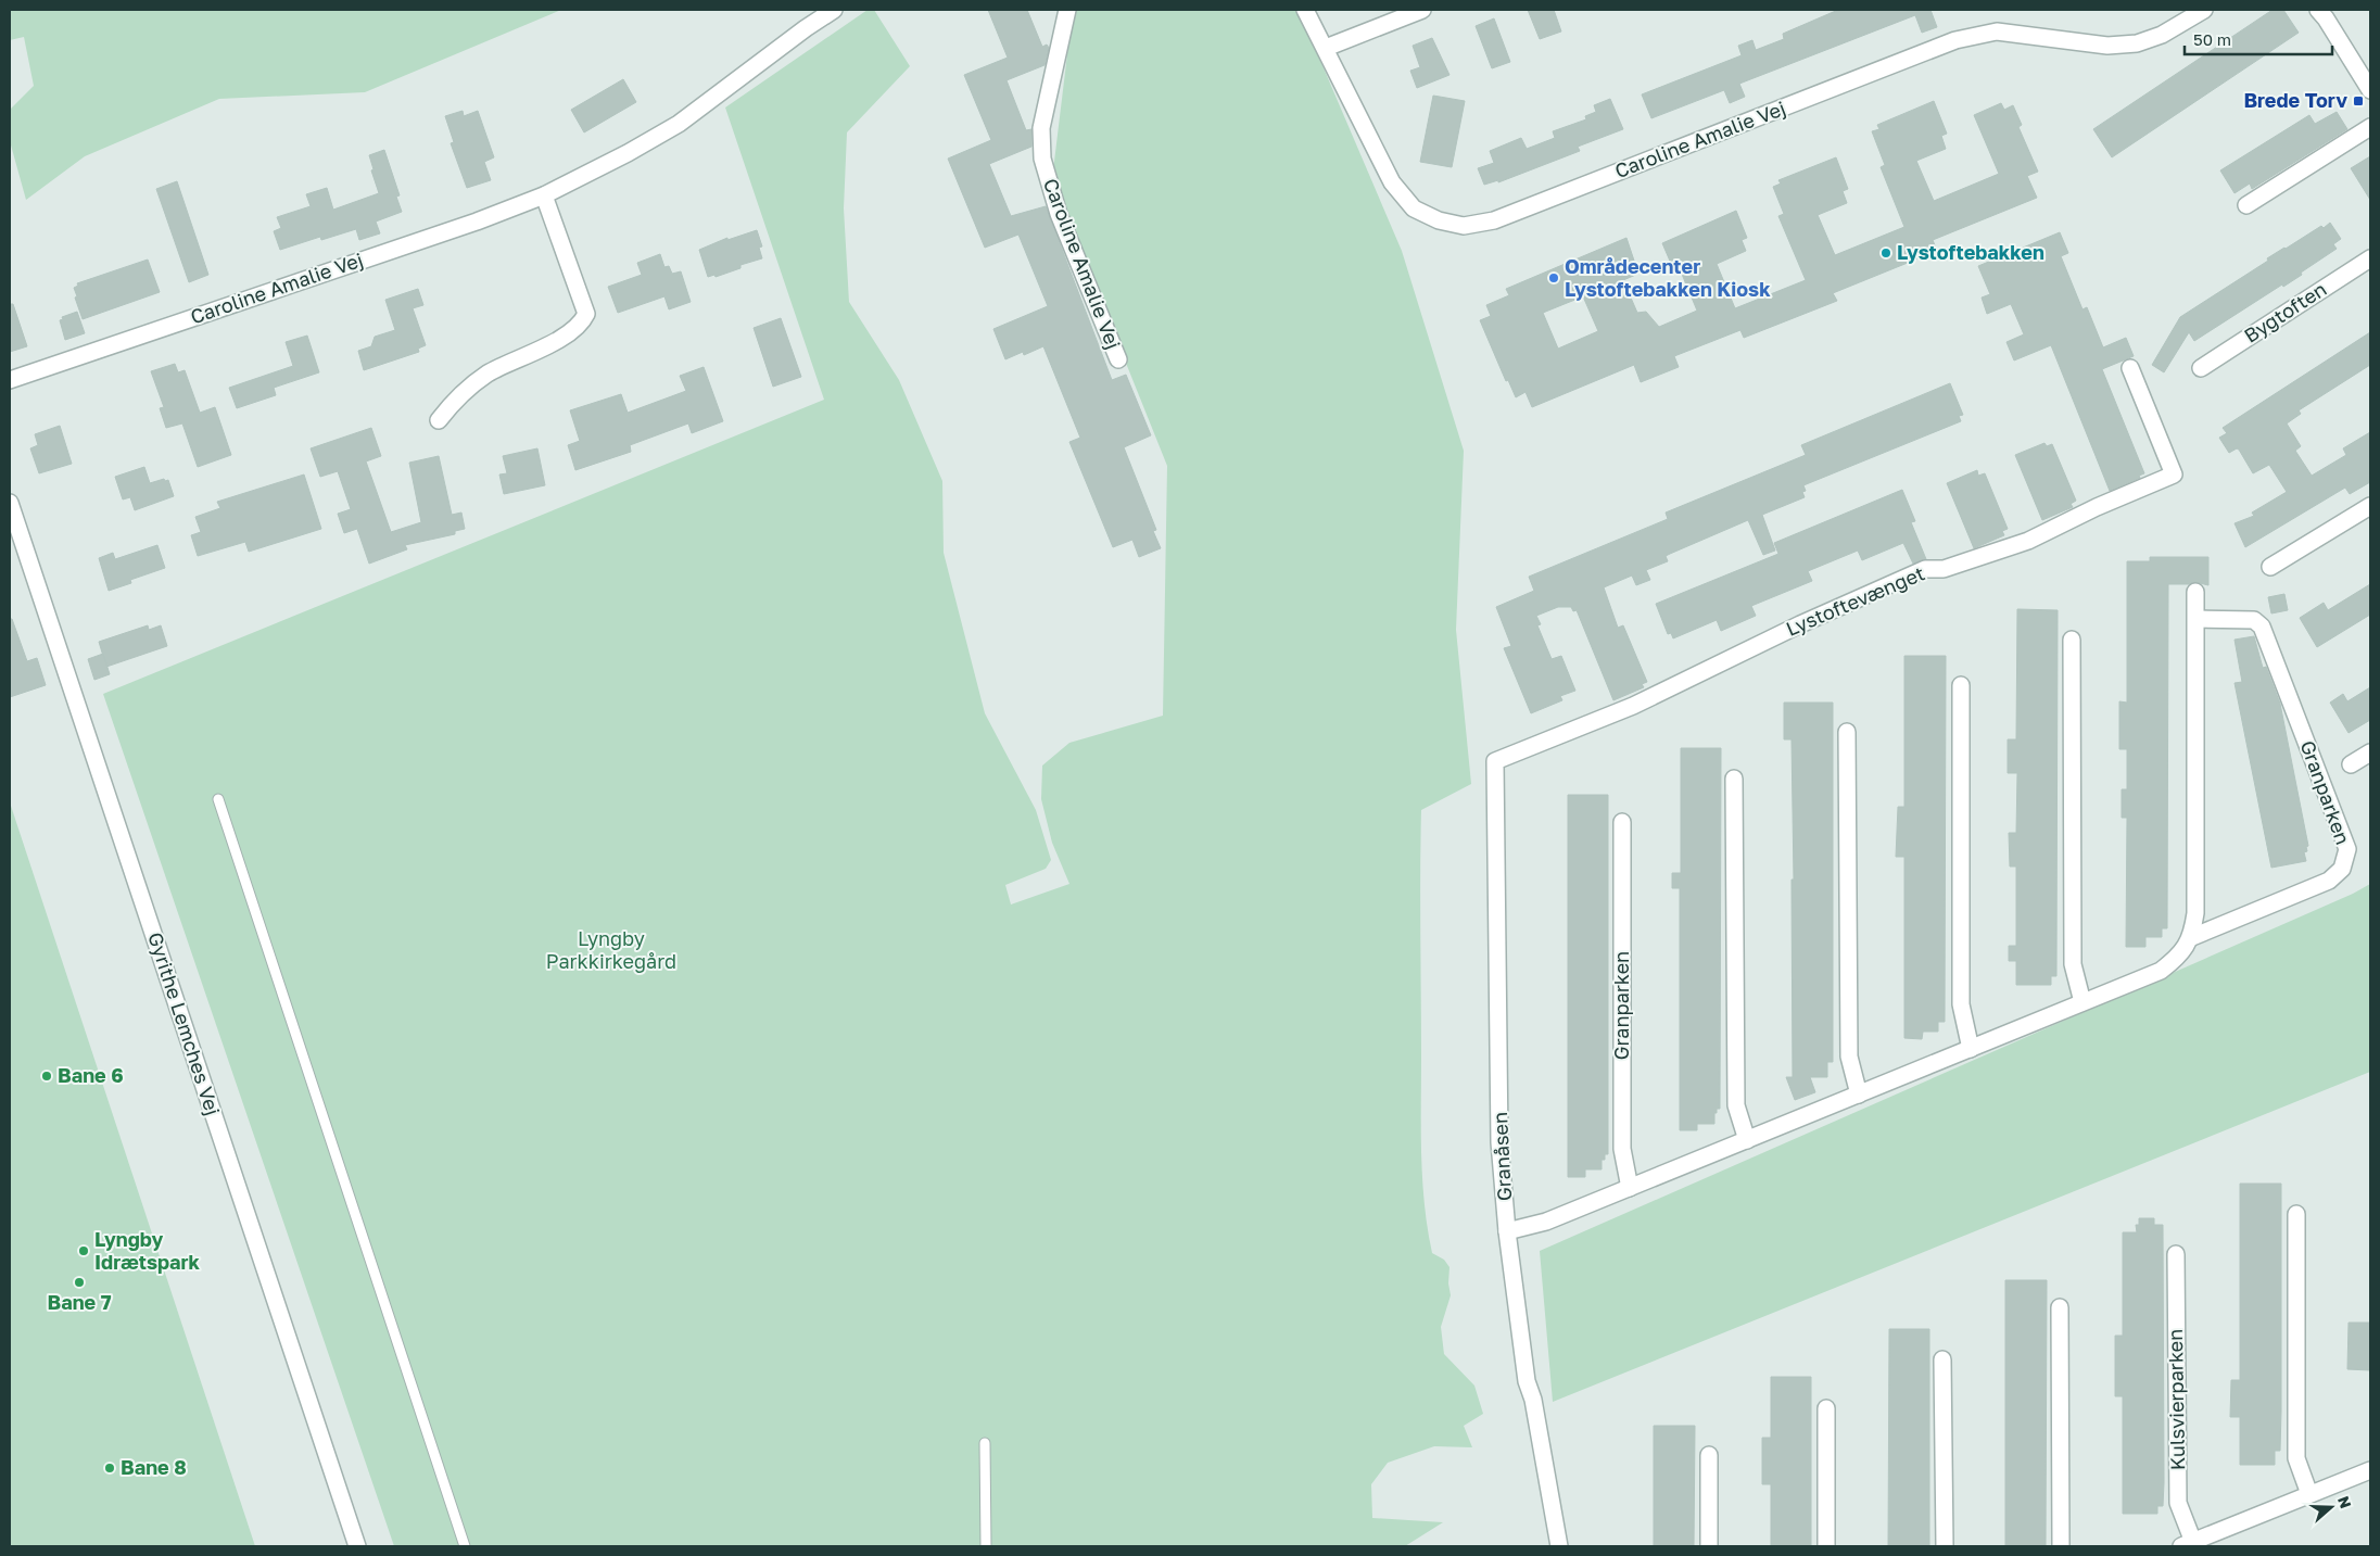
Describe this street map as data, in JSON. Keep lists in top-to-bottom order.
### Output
{
  "streets": {
    "street": [
      "Caroline Amalie Vej",
      "Bygtoften",
      "Lystoftevænget",
      "Granparken",
      "Gyrithe Lemches Vej",
      "Granåsen",
      "Kulsvierparken"
    ]
  },
  "crossings": [
    ["Lystoftevænget", "Granåsen"]
  ],
  "parks": ["Lyngby Parkkirkegård"],
  "places": {
    "transit": ["Brede Torv"],
    "other": [
      "Lystoftebakken",
      "Områdecenter Lystoftebakken Kiosk",
      "Bane 6",
      "Lyngby Idrætspark",
      "Bane 7",
      "Bane 8"
    ]
  },
  "scale_bar": "50 m",
  "north": "right"
}
